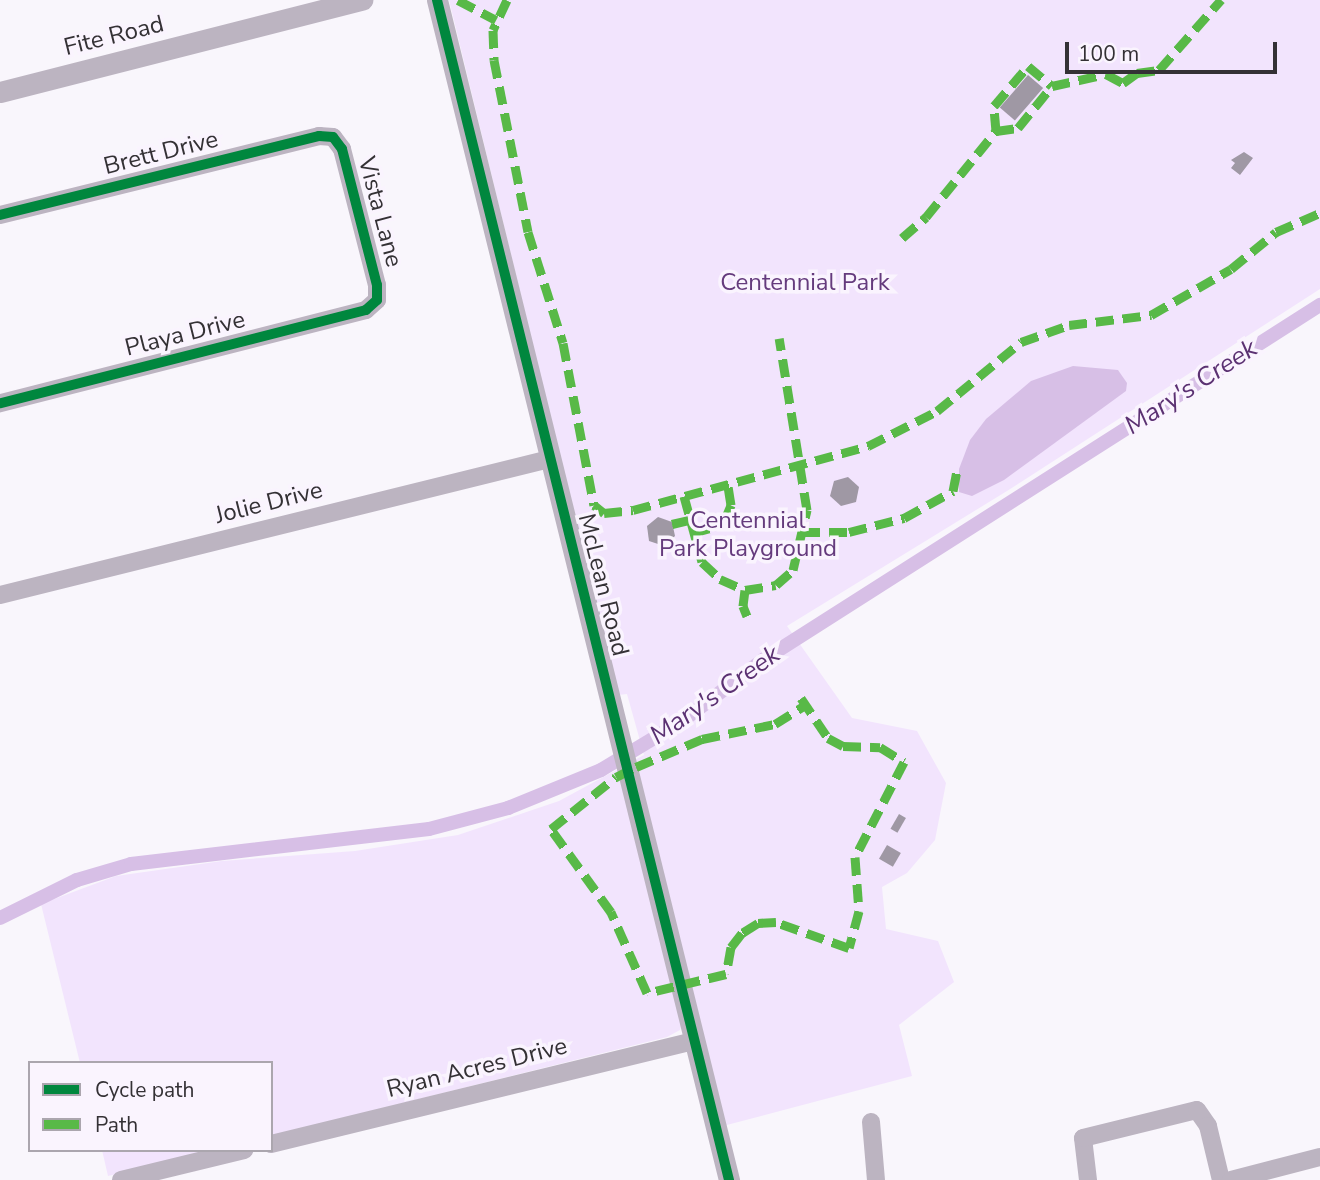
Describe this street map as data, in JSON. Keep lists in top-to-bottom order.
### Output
{
  "streets": {
    "street": [
      "Fite Road",
      "Brett Drive",
      "Vista Lane",
      "Playa Drive",
      "Jolie Drive",
      "McLean Road",
      "Ryan Acres Drive"
    ]
  },
  "crossings": [
    ["Brett Drive", "Vista Lane"],
    ["Vista Lane", "Playa Drive"],
    ["Jolie Drive", "McLean Road"],
    ["McLean Road", "Ryan Acres Drive"]
  ],
  "water": ["Mary's Creek"],
  "parks": ["Centennial Park", "Centennial Park Playground"],
  "legend": ["Cycle path", "Path"],
  "scale_bar": "100 m"
}
